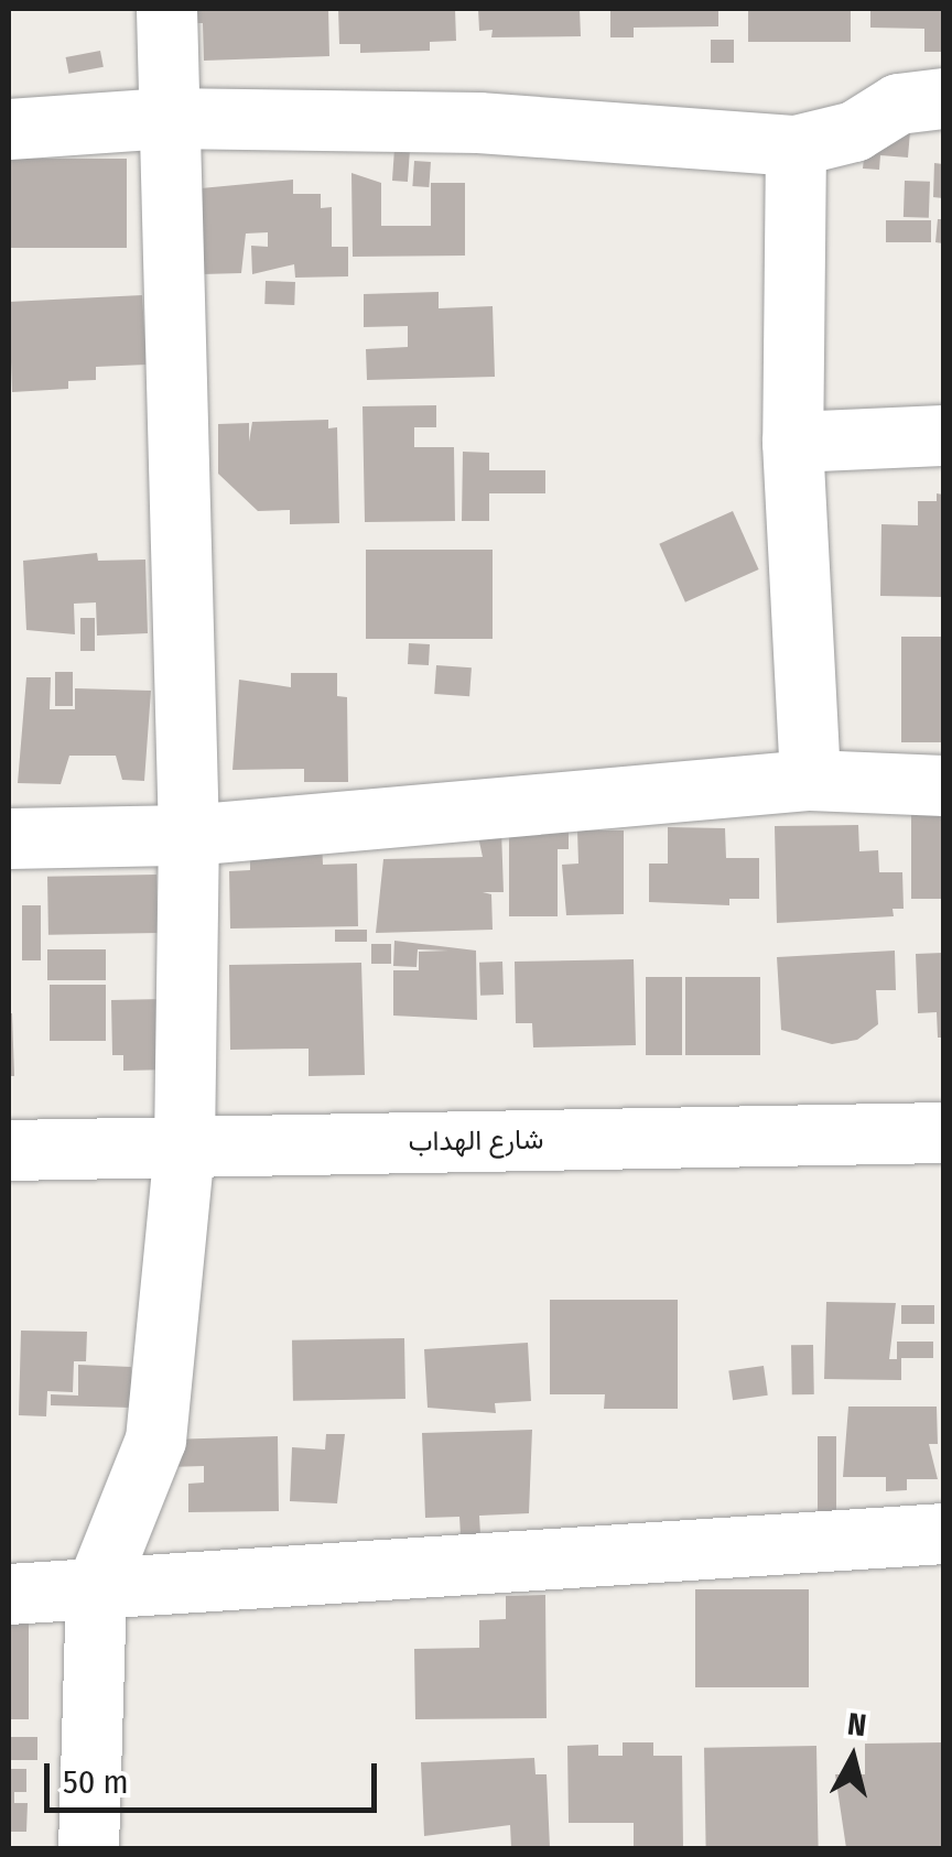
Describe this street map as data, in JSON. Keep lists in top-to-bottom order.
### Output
{
  "streets": {
    "street": ["شارع الهداب"]
  },
  "scale_bar": "50 m",
  "north": "top"
}
